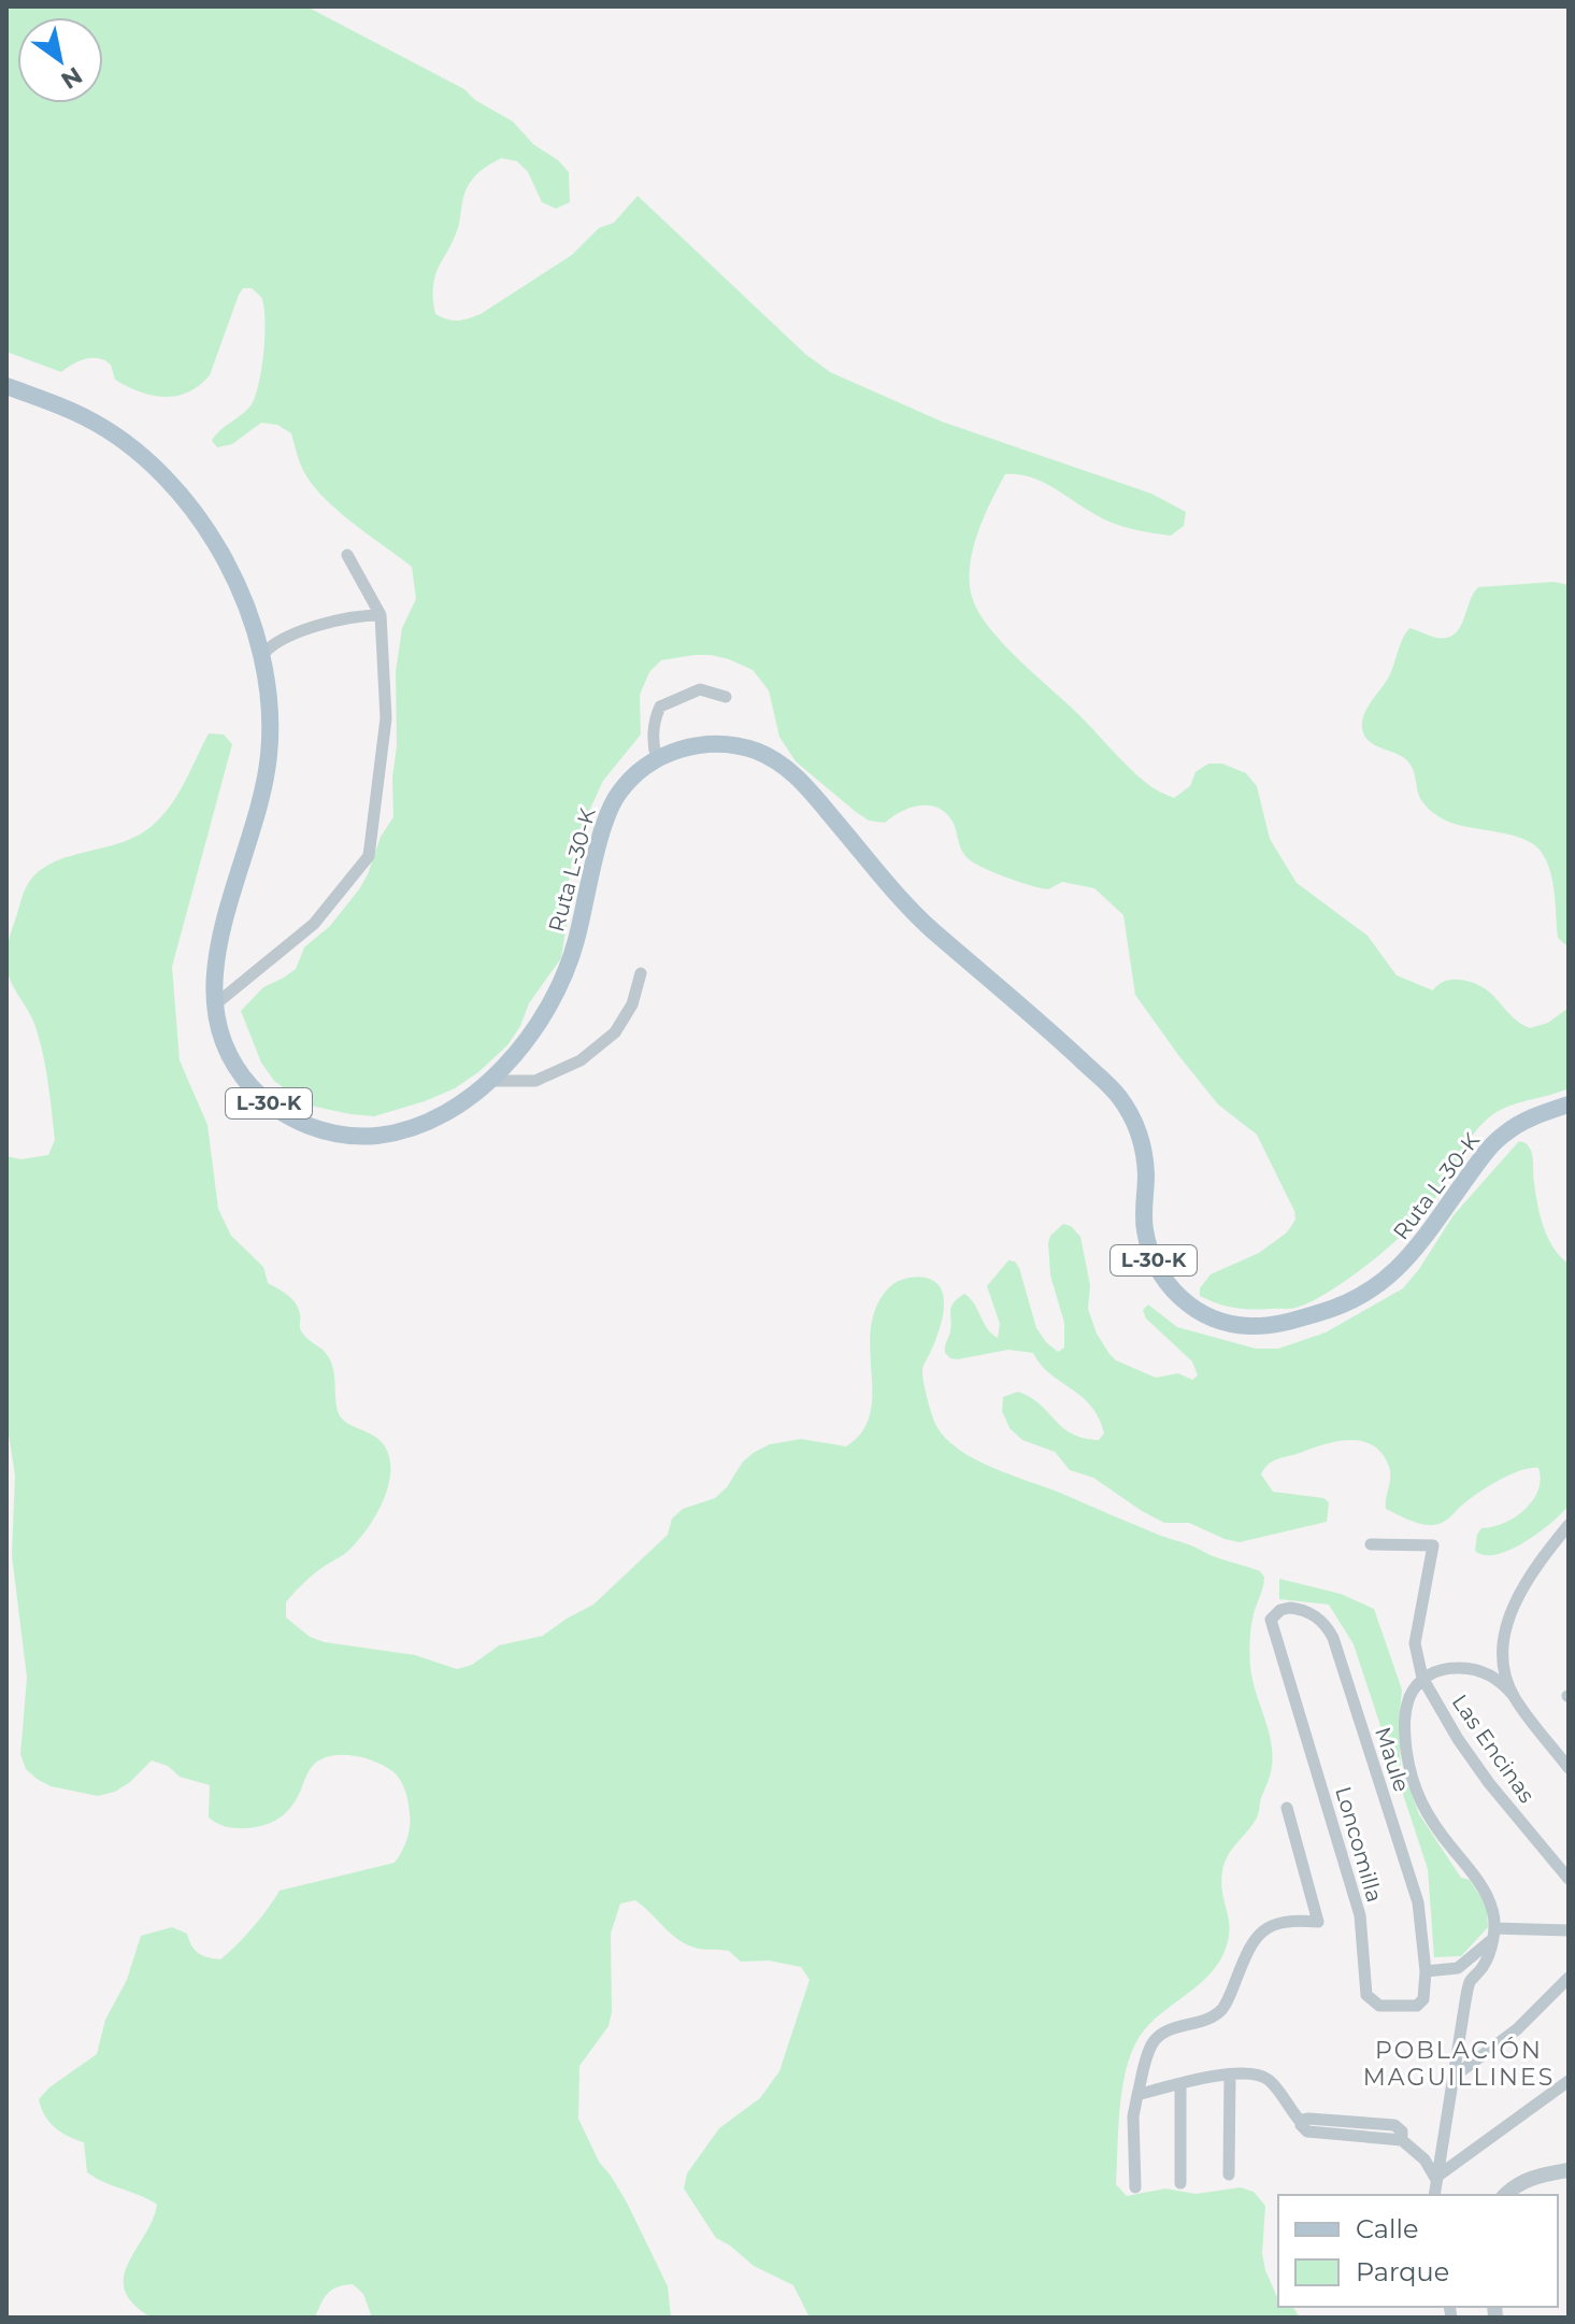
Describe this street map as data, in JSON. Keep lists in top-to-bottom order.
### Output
{
  "streets": {
    "main road": ["Ruta L-30-K", "L-30-K"],
    "street": ["Las Encinas", "Maule", "Loncomilla"]
  },
  "crossings": [
    ["Maule", "Loncomilla"]
  ],
  "districts": ["POBLACIÓN MAGUILLINES"],
  "legend": ["Calle", "Parque"],
  "north": "bottom right"
}
